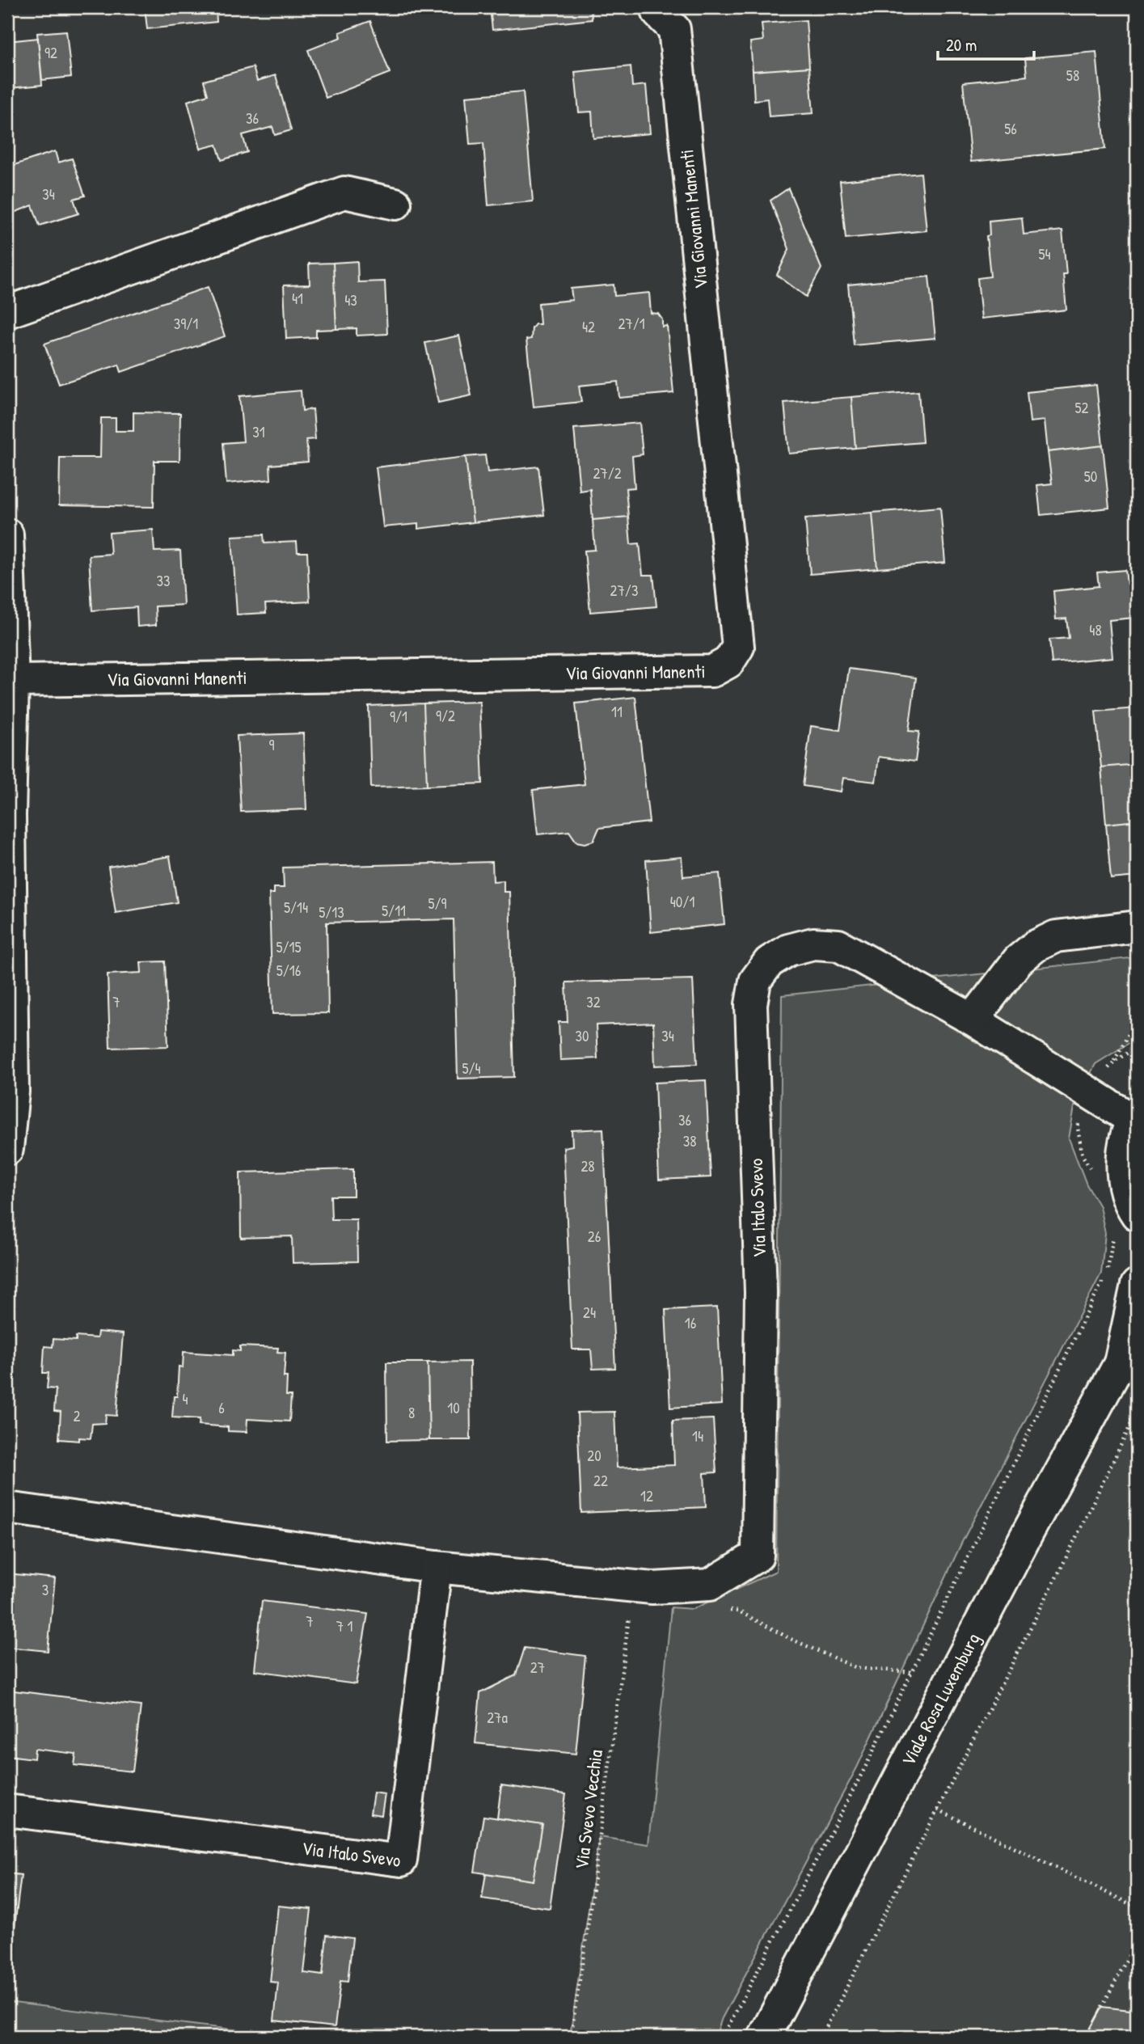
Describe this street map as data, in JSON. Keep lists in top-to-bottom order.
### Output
{
  "streets": {
    "street": ["Via Giovanni Manenti", "Via Italo Svevo", "Viale Rosa Luxemburg"],
    "path": ["Via Svevo Vecchia"]
  },
  "crossings": [
    ["Via Italo Svevo", "Via Svevo Vecchia"]
  ],
  "house_numbers": [
    "92",
    "58",
    "36",
    "56",
    "34",
    "54",
    "41",
    "43",
    "39/1",
    "27/1",
    "42",
    "52",
    "31",
    "27/2",
    "50",
    "33",
    "27/3",
    "48",
    "11",
    "9/2",
    "9/1",
    "9",
    "40/1",
    "5/9",
    "5/14",
    "5/11",
    "5/13",
    "5/15",
    "5/16",
    "7",
    "32",
    "30",
    "34",
    "5/4",
    "36",
    "38",
    "28",
    "26",
    "24",
    "16",
    "4",
    "6",
    "10",
    "8",
    "2",
    "14",
    "20",
    "22",
    "12",
    "3",
    "7",
    "7 1",
    "27",
    "27a"
  ],
  "scale_bar": "20 m"
}
